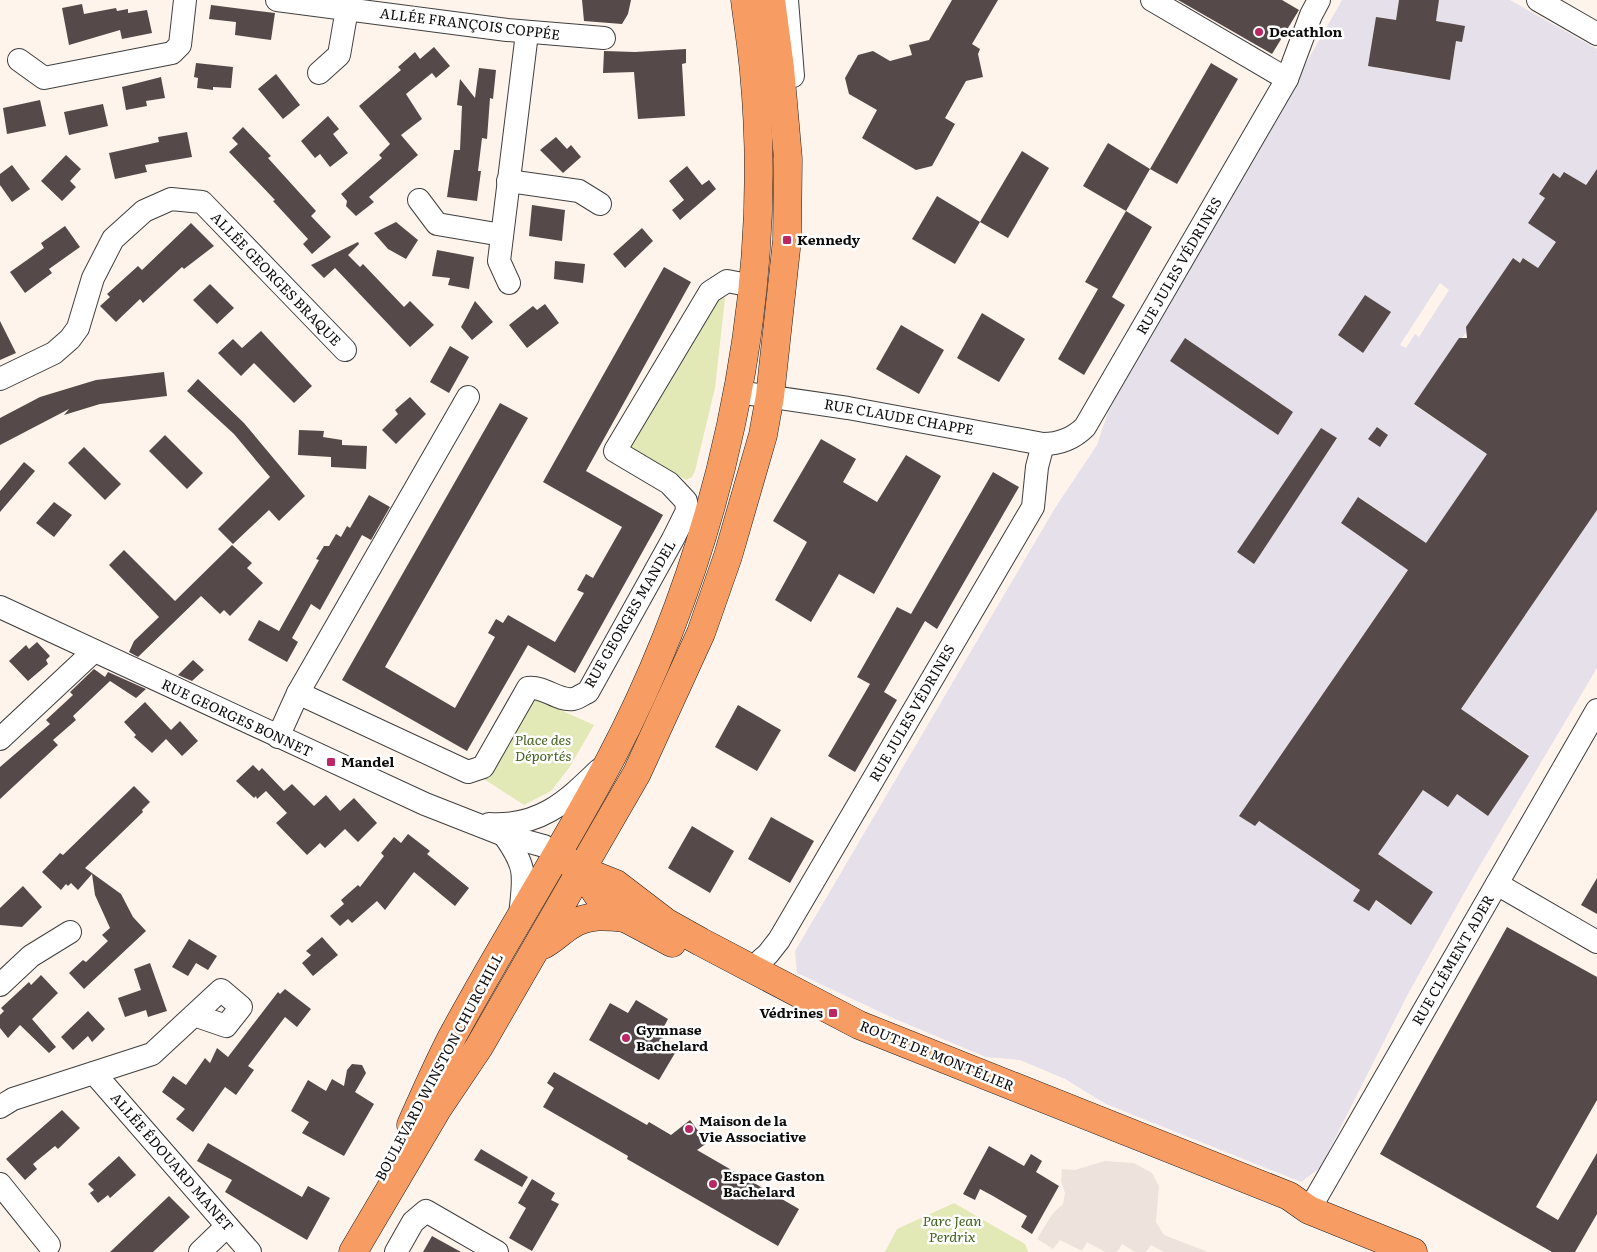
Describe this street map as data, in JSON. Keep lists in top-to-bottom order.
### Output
{
  "streets": {
    "main road": ["ROUTE DE MONTÉLIER", "BOULEVARD WINSTON CHURCHILL"],
    "street": [
      "ALLÉE FRANÇOIS COPPÉE",
      "RUE JULES VÉDRINES",
      "ALLÉE GEORGES BRAQUE",
      "RUE CLAUDE CHAPPE",
      "RUE GEORGES MANDEL",
      "RUE GEORGES BONNET",
      "RUE CLÉMENT ADER",
      "ALLÉE ÉDOUARD MANET"
    ]
  },
  "crossings": [
    ["RUE JULES VÉDRINES", "RUE CLAUDE CHAPPE"],
    ["RUE JULES VÉDRINES", "ROUTE DE MONTÉLIER"],
    ["RUE CLAUDE CHAPPE", "BOULEVARD WINSTON CHURCHILL"],
    ["RUE GEORGES MANDEL", "BOULEVARD WINSTON CHURCHILL"],
    ["RUE GEORGES BONNET", "ROUTE DE MONTÉLIER"],
    ["RUE GEORGES BONNET", "BOULEVARD WINSTON CHURCHILL"],
    ["RUE CLÉMENT ADER", "ROUTE DE MONTÉLIER"],
    ["ROUTE DE MONTÉLIER", "BOULEVARD WINSTON CHURCHILL"]
  ],
  "parks": ["Place des Déportés", "Parc Jean Perdrix"],
  "places": {
    "other": [
      "Decathlon",
      "Gymnase Bachelard",
      "Maison de la Vie Associative",
      "Espace Gaston Bachelard"
    ],
    "transit": ["Kennedy", "Mandel", "Védrines"]
  }
}
